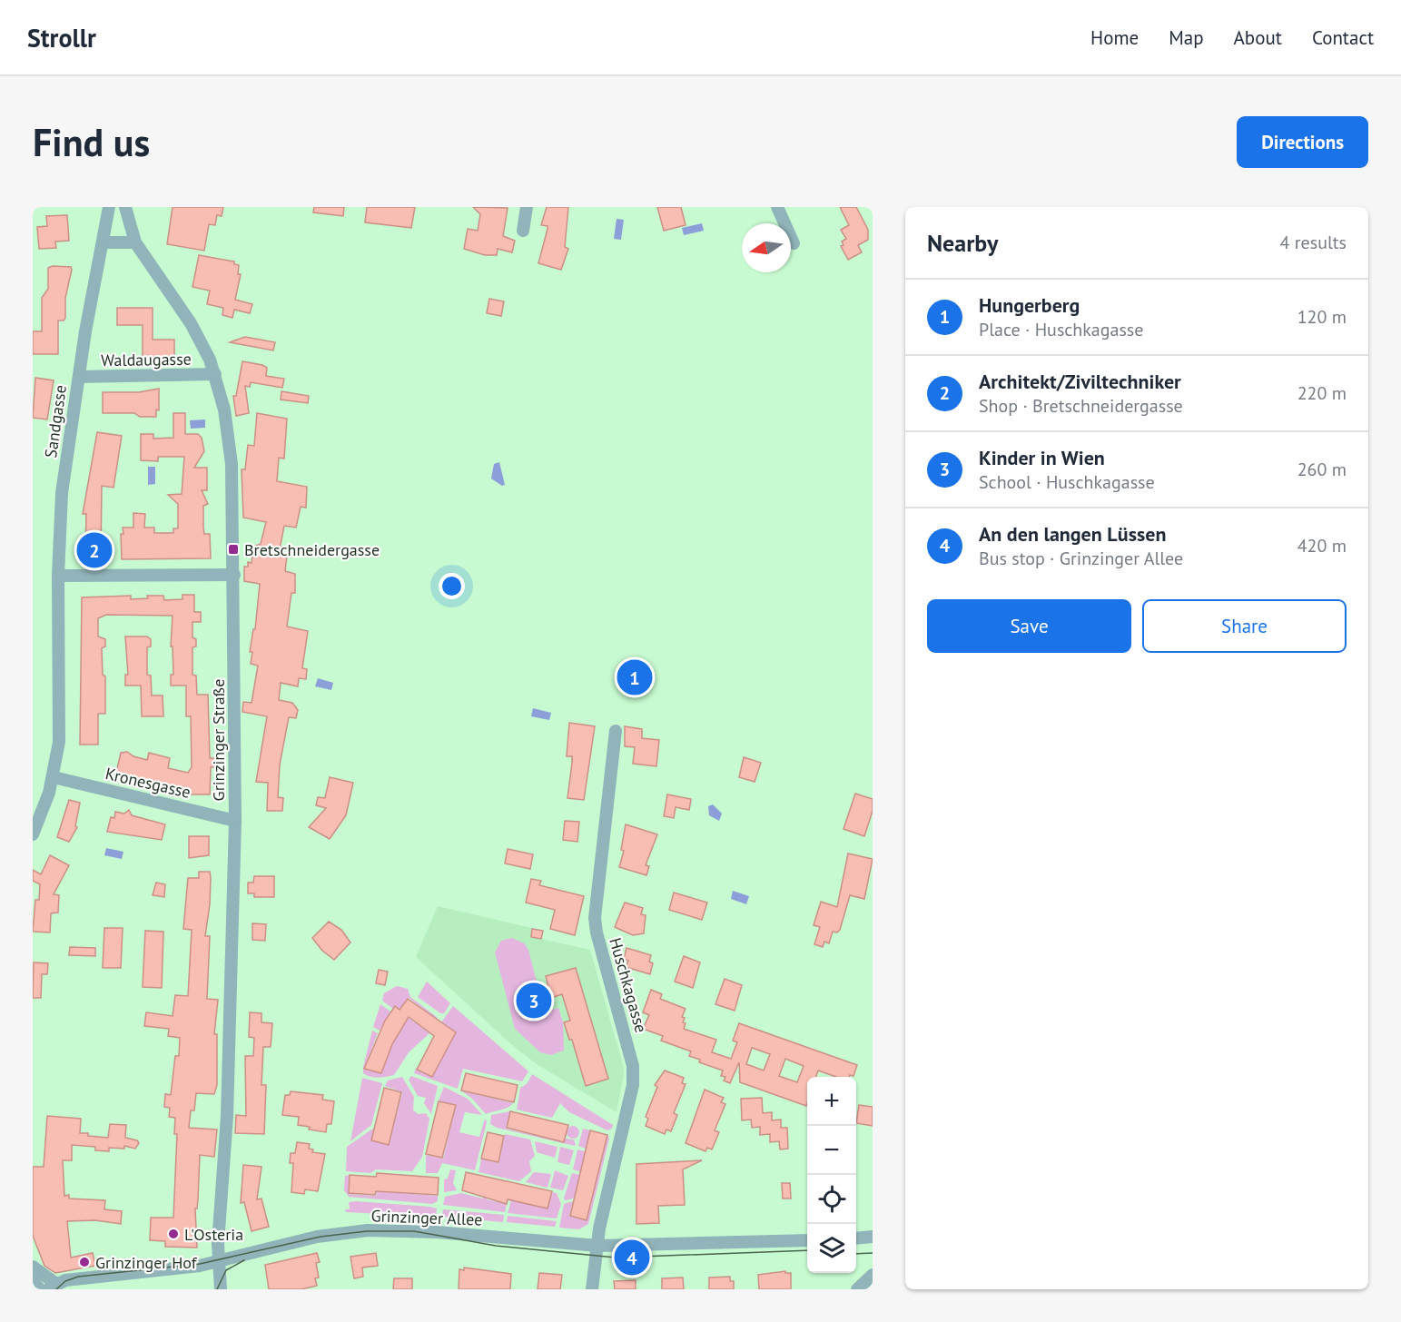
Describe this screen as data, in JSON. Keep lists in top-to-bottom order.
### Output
{
  "streets": {
    "street": [
      "Waldaugasse",
      "Sandgasse",
      "Grinzinger Straße",
      "Kronesgasse",
      "Huschkagasse",
      "Grinzinger Allee"
    ]
  },
  "crossings": [
    ["Waldaugasse", "Sandgasse"],
    ["Waldaugasse", "Grinzinger Straße"],
    ["Sandgasse", "Kronesgasse"],
    ["Grinzinger Straße", "Kronesgasse"],
    ["Grinzinger Straße", "Grinzinger Allee"],
    ["Huschkagasse", "Grinzinger Allee"]
  ],
  "places": {
    "transit": ["Bretschneidergasse"],
    "other": ["L'Osteria", "Grinzinger Hof"]
  },
  "north": "left",
  "page": {
    "header": "Strollr",
    "nav": [
      "Home",
      "Map",
      "About",
      "Contact"
    ],
    "buttons": [
      "Directions",
      ["Save", "Share"]
    ],
    "title": "Find us",
    "heading": ["Nearby", "4 results"],
    "list": [
      {
        "mark": "1",
        "name": "Hungerberg",
        "note": "Place · Huschkagasse",
        "value": "120 m"
      },
      {
        "mark": "2",
        "name": "Architekt/Ziviltechniker",
        "note": "Shop · Bretschneidergasse",
        "value": "220 m"
      },
      {
        "mark": "3",
        "name": "Kinder in Wien",
        "note": "School · Huschkagasse",
        "value": "260 m"
      },
      {
        "mark": "4",
        "name": "An den langen Lüssen",
        "note": "Bus stop · Grinzinger Allee",
        "value": "420 m"
      }
    ],
    "pins": [
      "2",
      "1",
      "3",
      "4"
    ],
    "map_buttons": ["+", "−"]
  }
}
